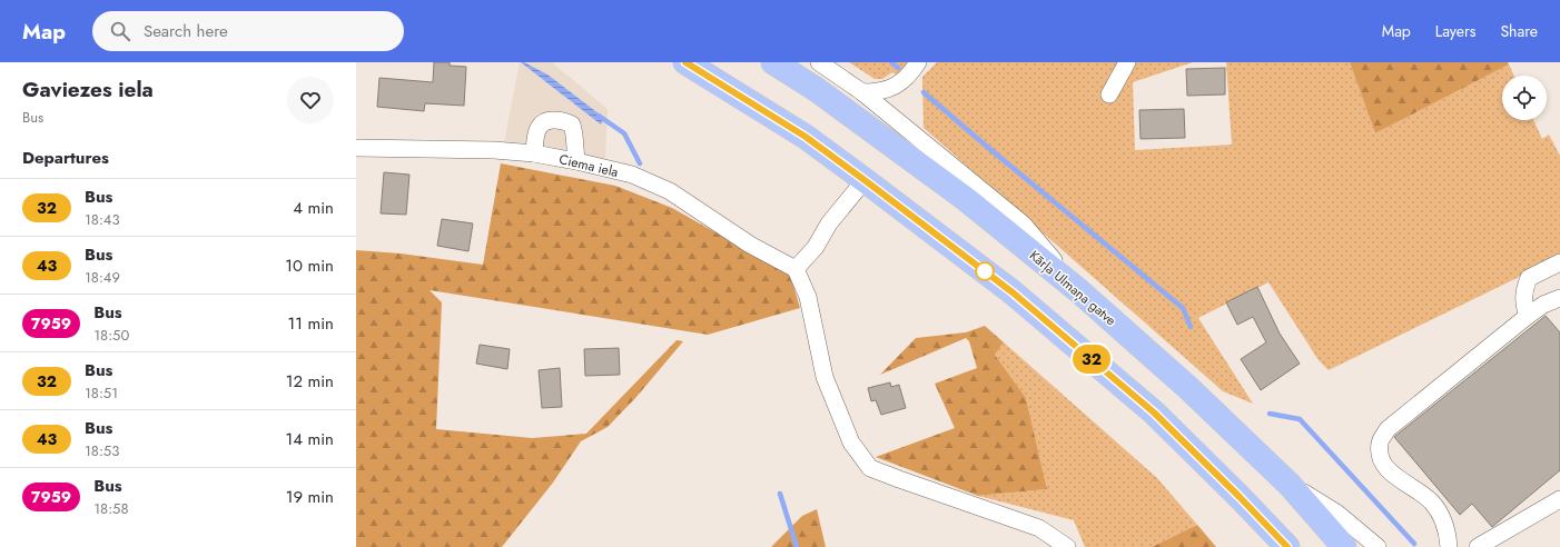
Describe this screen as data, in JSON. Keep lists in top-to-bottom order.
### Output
{
  "streets": {
    "highway": ["Kārļa Ulmaņa gatve"],
    "street": ["Ciema iela"]
  },
  "lines": ["bus line 32"],
  "page": {
    "header": "Map",
    "search": "Search here",
    "nav": ["Map", "Layers", "Share"],
    "heading": [
      ["Gaviezes iela", "Bus"],
      "Departures"
    ],
    "on_map": "32",
    "list": [
      {
        "mark": "32",
        "name": "Bus",
        "note": "18:43",
        "value": "4 min"
      },
      {
        "mark": "43",
        "name": "Bus",
        "note": "18:49",
        "value": "10 min"
      },
      {
        "mark": "7959",
        "name": "Bus",
        "note": "18:50",
        "value": "11 min"
      },
      {
        "mark": "32",
        "name": "Bus",
        "note": "18:51",
        "value": "12 min"
      },
      {
        "mark": "43",
        "name": "Bus",
        "note": "18:53",
        "value": "14 min"
      },
      {
        "mark": "7959",
        "name": "Bus",
        "note": "18:58",
        "value": "19 min"
      }
    ]
  }
}
